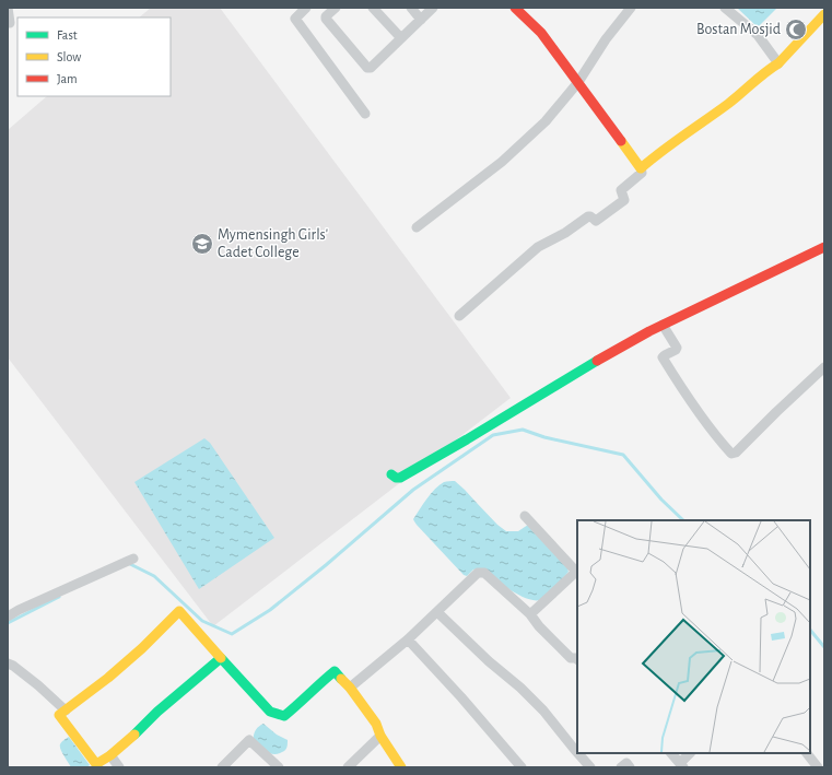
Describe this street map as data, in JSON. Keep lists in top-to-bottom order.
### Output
{
  "places": {
    "mosque": ["Bostan Mosjid"],
    "school or university": ["Mymensingh Girls' Cadet College"]
  },
  "legend": ["Fast", "Slow", "Jam"]
}
